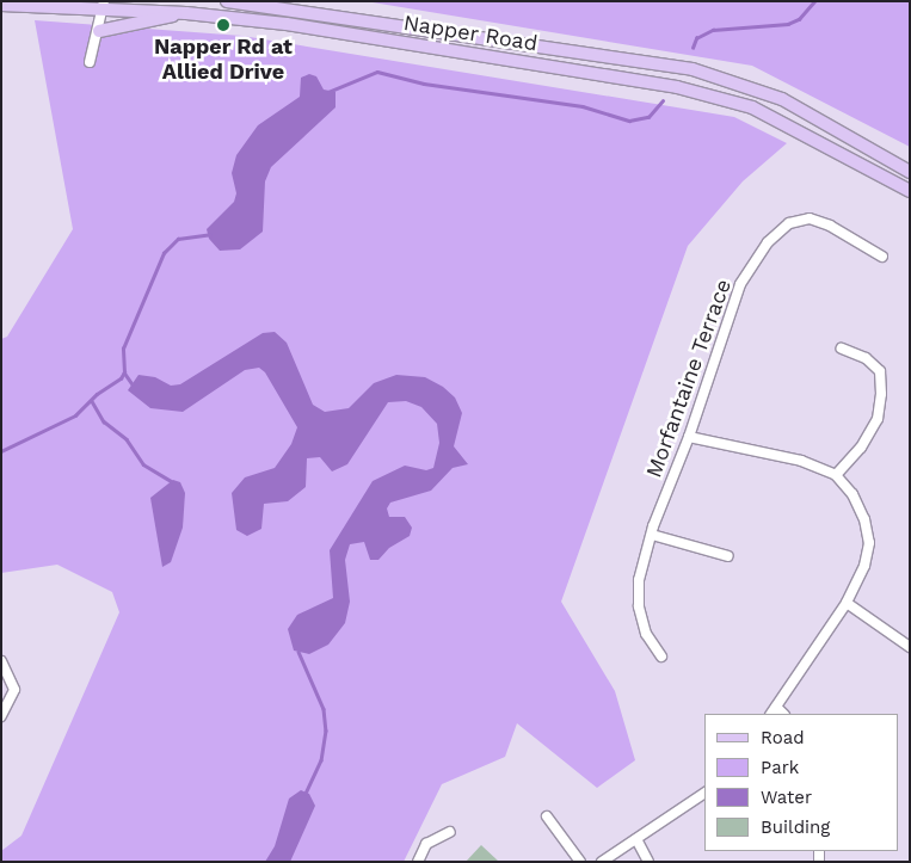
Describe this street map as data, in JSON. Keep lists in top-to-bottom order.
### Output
{
  "streets": {
    "main road": ["Napper Road"],
    "street": ["Morfantaine Terrace"]
  },
  "places": ["Napper Rd at Allied Drive"],
  "legend": [
    "Road",
    "Park",
    "Water",
    "Building"
  ]
}
